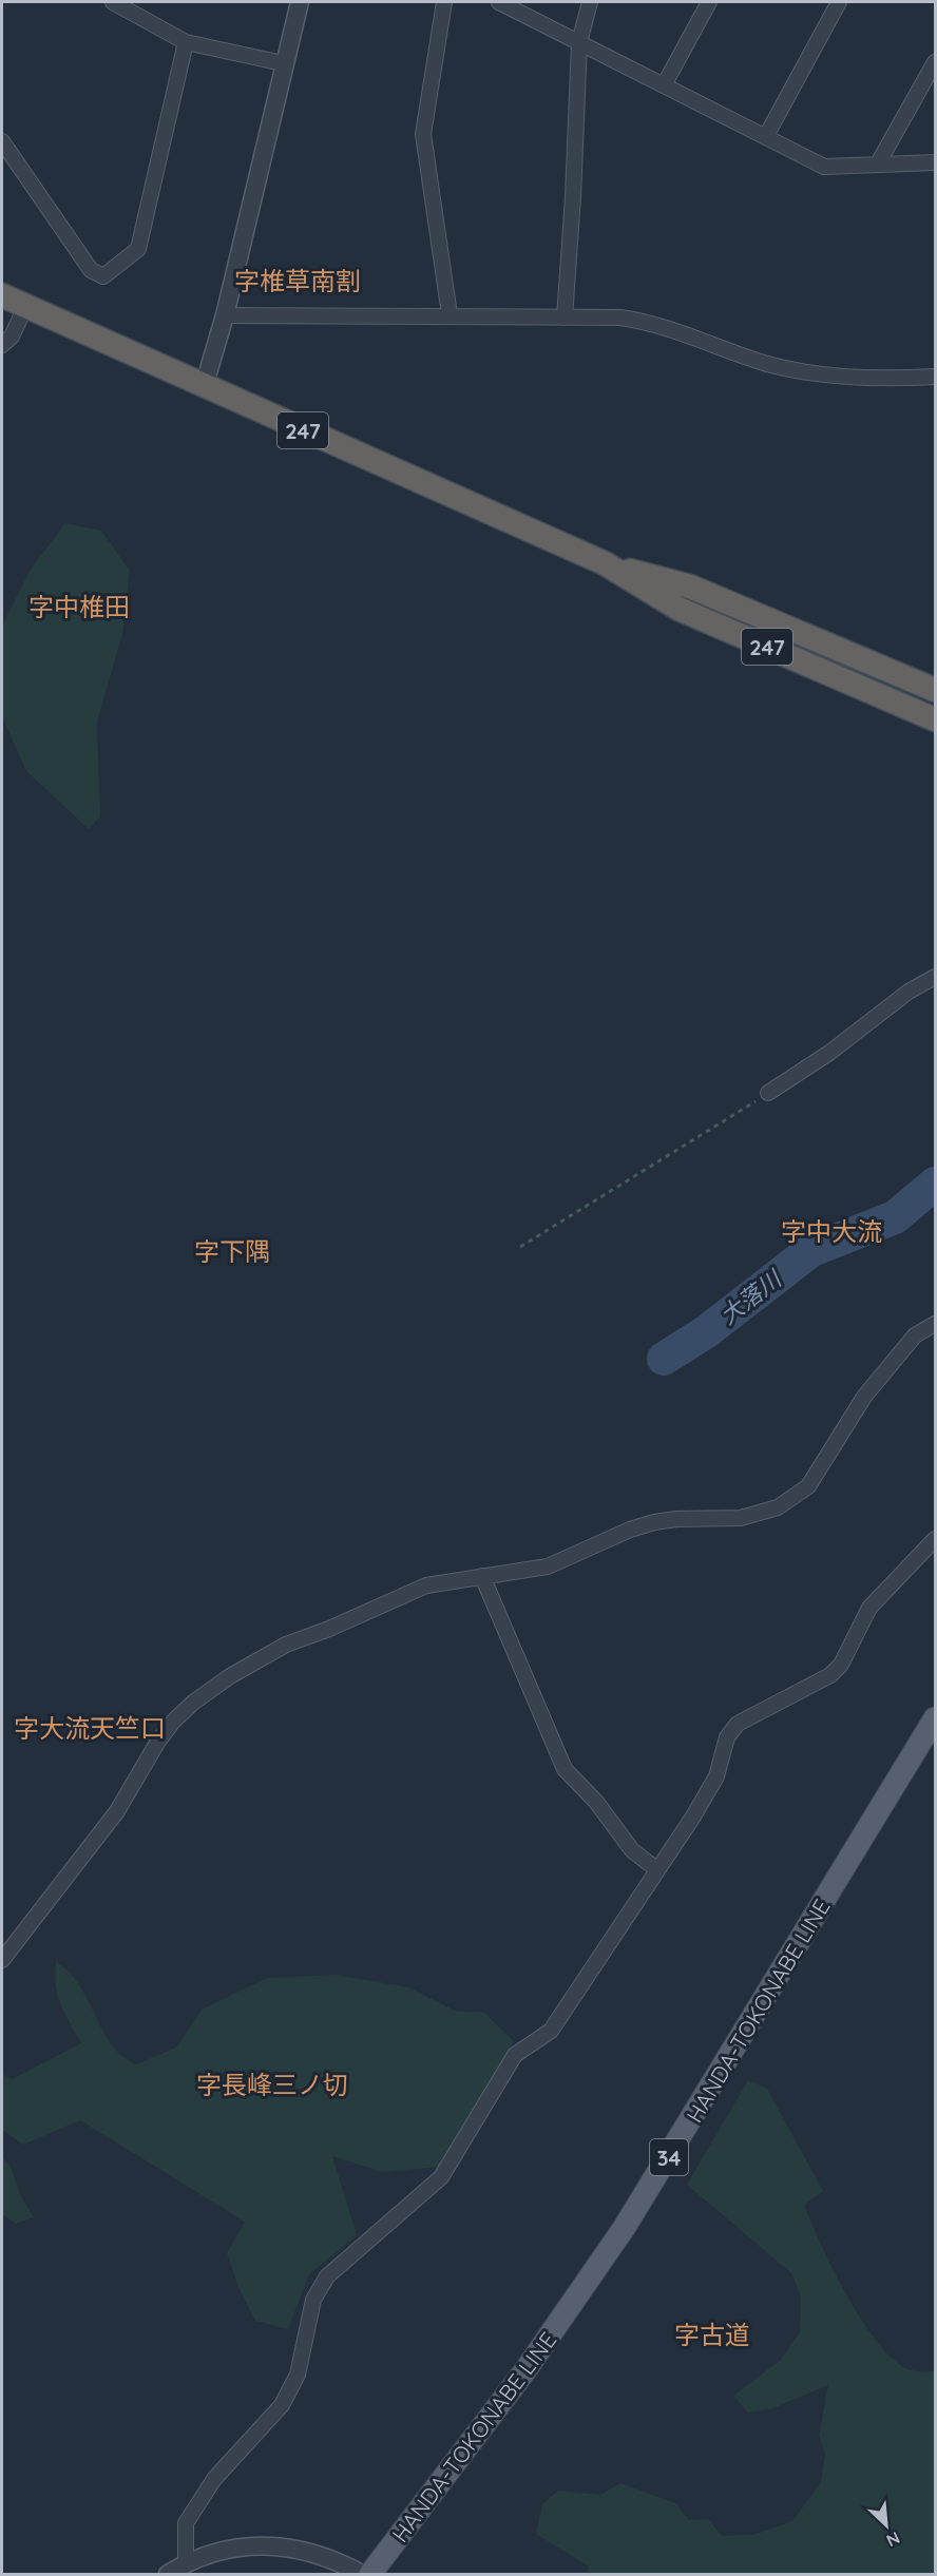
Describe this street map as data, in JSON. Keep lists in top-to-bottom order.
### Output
{
  "streets": {
    "highway": ["247"],
    "main road": ["HANDA-TOKONABE LINE", "34"]
  },
  "districts": [
    "字椎草南割",
    "字中椎田",
    "字中大流",
    "字下隅",
    "字大流天竺口",
    "字長峰三ノ切",
    "字古道"
  ],
  "water": ["大落川"],
  "north": "bottom right"
}
